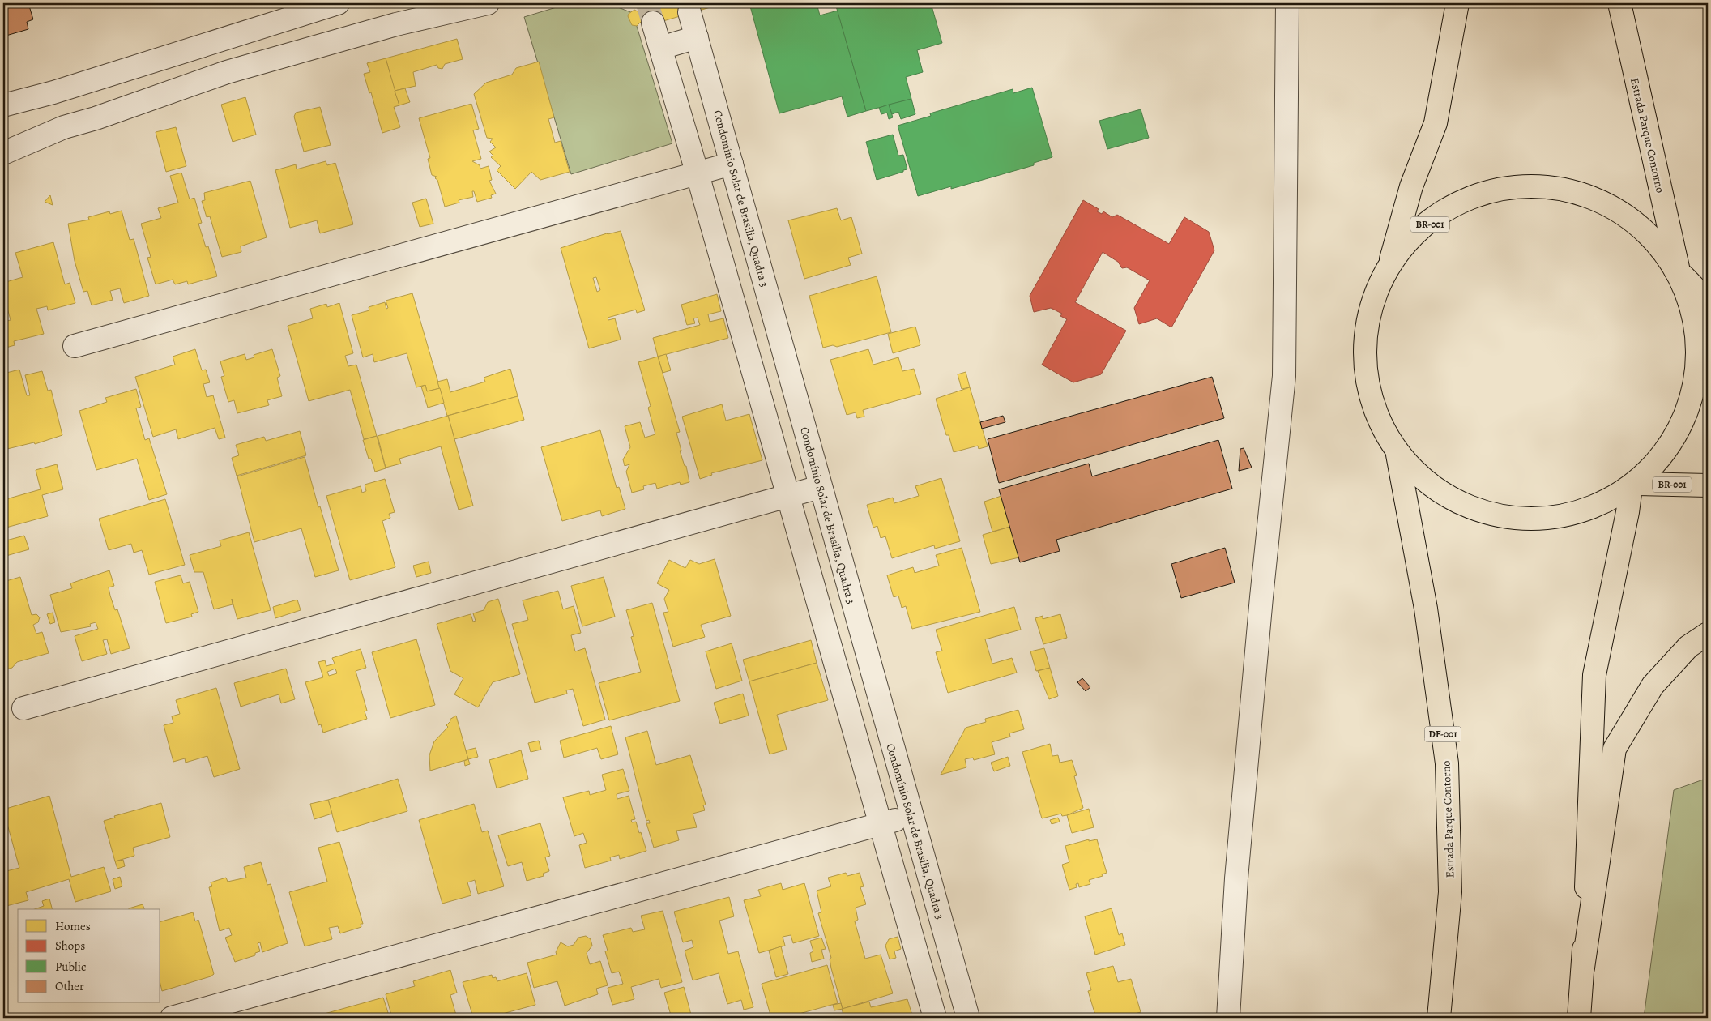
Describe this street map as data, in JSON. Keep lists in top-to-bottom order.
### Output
{
  "streets": {
    "main road": ["Estrada Parque Contorno", "BR-001", "DF-001"],
    "street": ["Condomínio Solar de Brasilia, Quadra 3"]
  },
  "crossings": [
    ["Estrada Parque Contorno", "BR-001"]
  ],
  "legend": [
    "Homes",
    "Shops",
    "Public",
    "Other"
  ]
}
